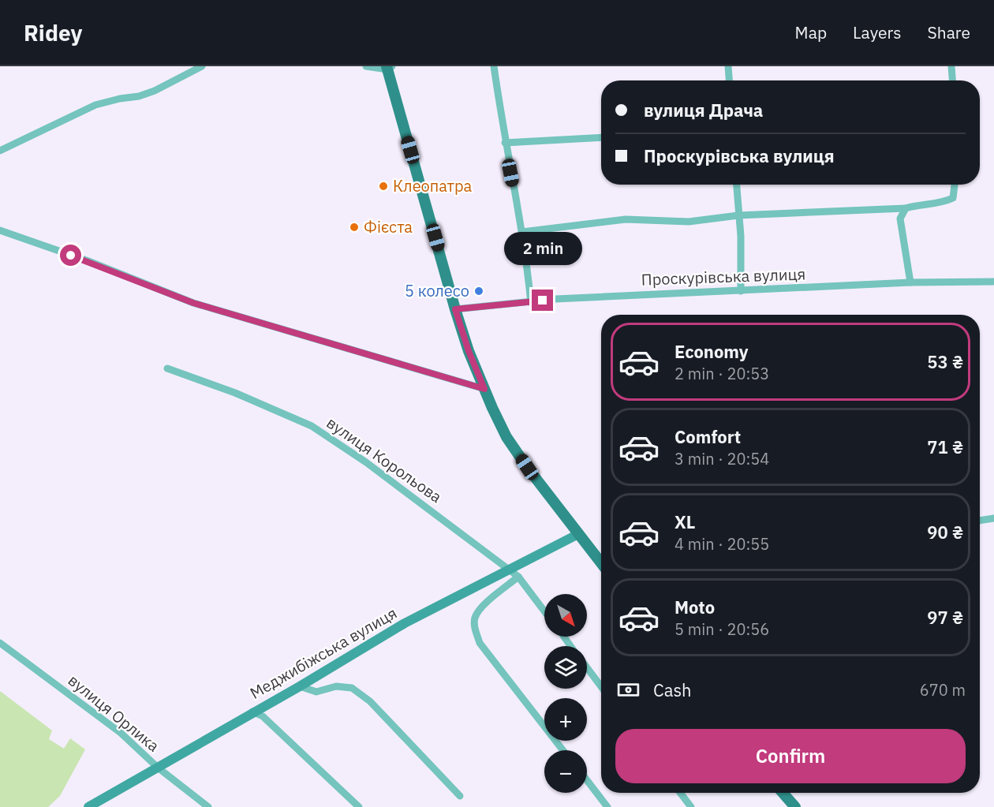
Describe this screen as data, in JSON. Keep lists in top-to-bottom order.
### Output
{
  "streets": {
    "main road": ["Меджибіжська вулиця"],
    "street": ["Проскурівська вулиця", "вулиця Корольова", "вулиця Орлика"]
  },
  "crossings": [
    ["вулиця Корольова", "Меджибіжська вулиця"],
    ["Меджибіжська вулиця", "вулиця Орлика"]
  ],
  "places": ["Клеопатра", "Фієста", "5 колесо"],
  "north": "bottom right",
  "page": {
    "header": "Ridey",
    "nav": ["Map", "Layers", "Share"],
    "banner": ["вулиця Драча", "Проскурівська вулиця"],
    "bubble": "2 min",
    "list": [
      {
        "name": "Economy",
        "note": "2 min · 20:53",
        "value": "53 ₴"
      },
      {
        "name": "Comfort",
        "note": "3 min · 20:54",
        "value": "71 ₴"
      },
      {
        "name": "XL",
        "note": "4 min · 20:55",
        "value": "90 ₴"
      },
      {
        "name": "Moto",
        "note": "5 min · 20:56",
        "value": "97 ₴"
      }
    ],
    "map_buttons": ["+", "−"],
    "pay": ["Cash", "670 m"],
    "buttons": "Confirm"
  }
}
